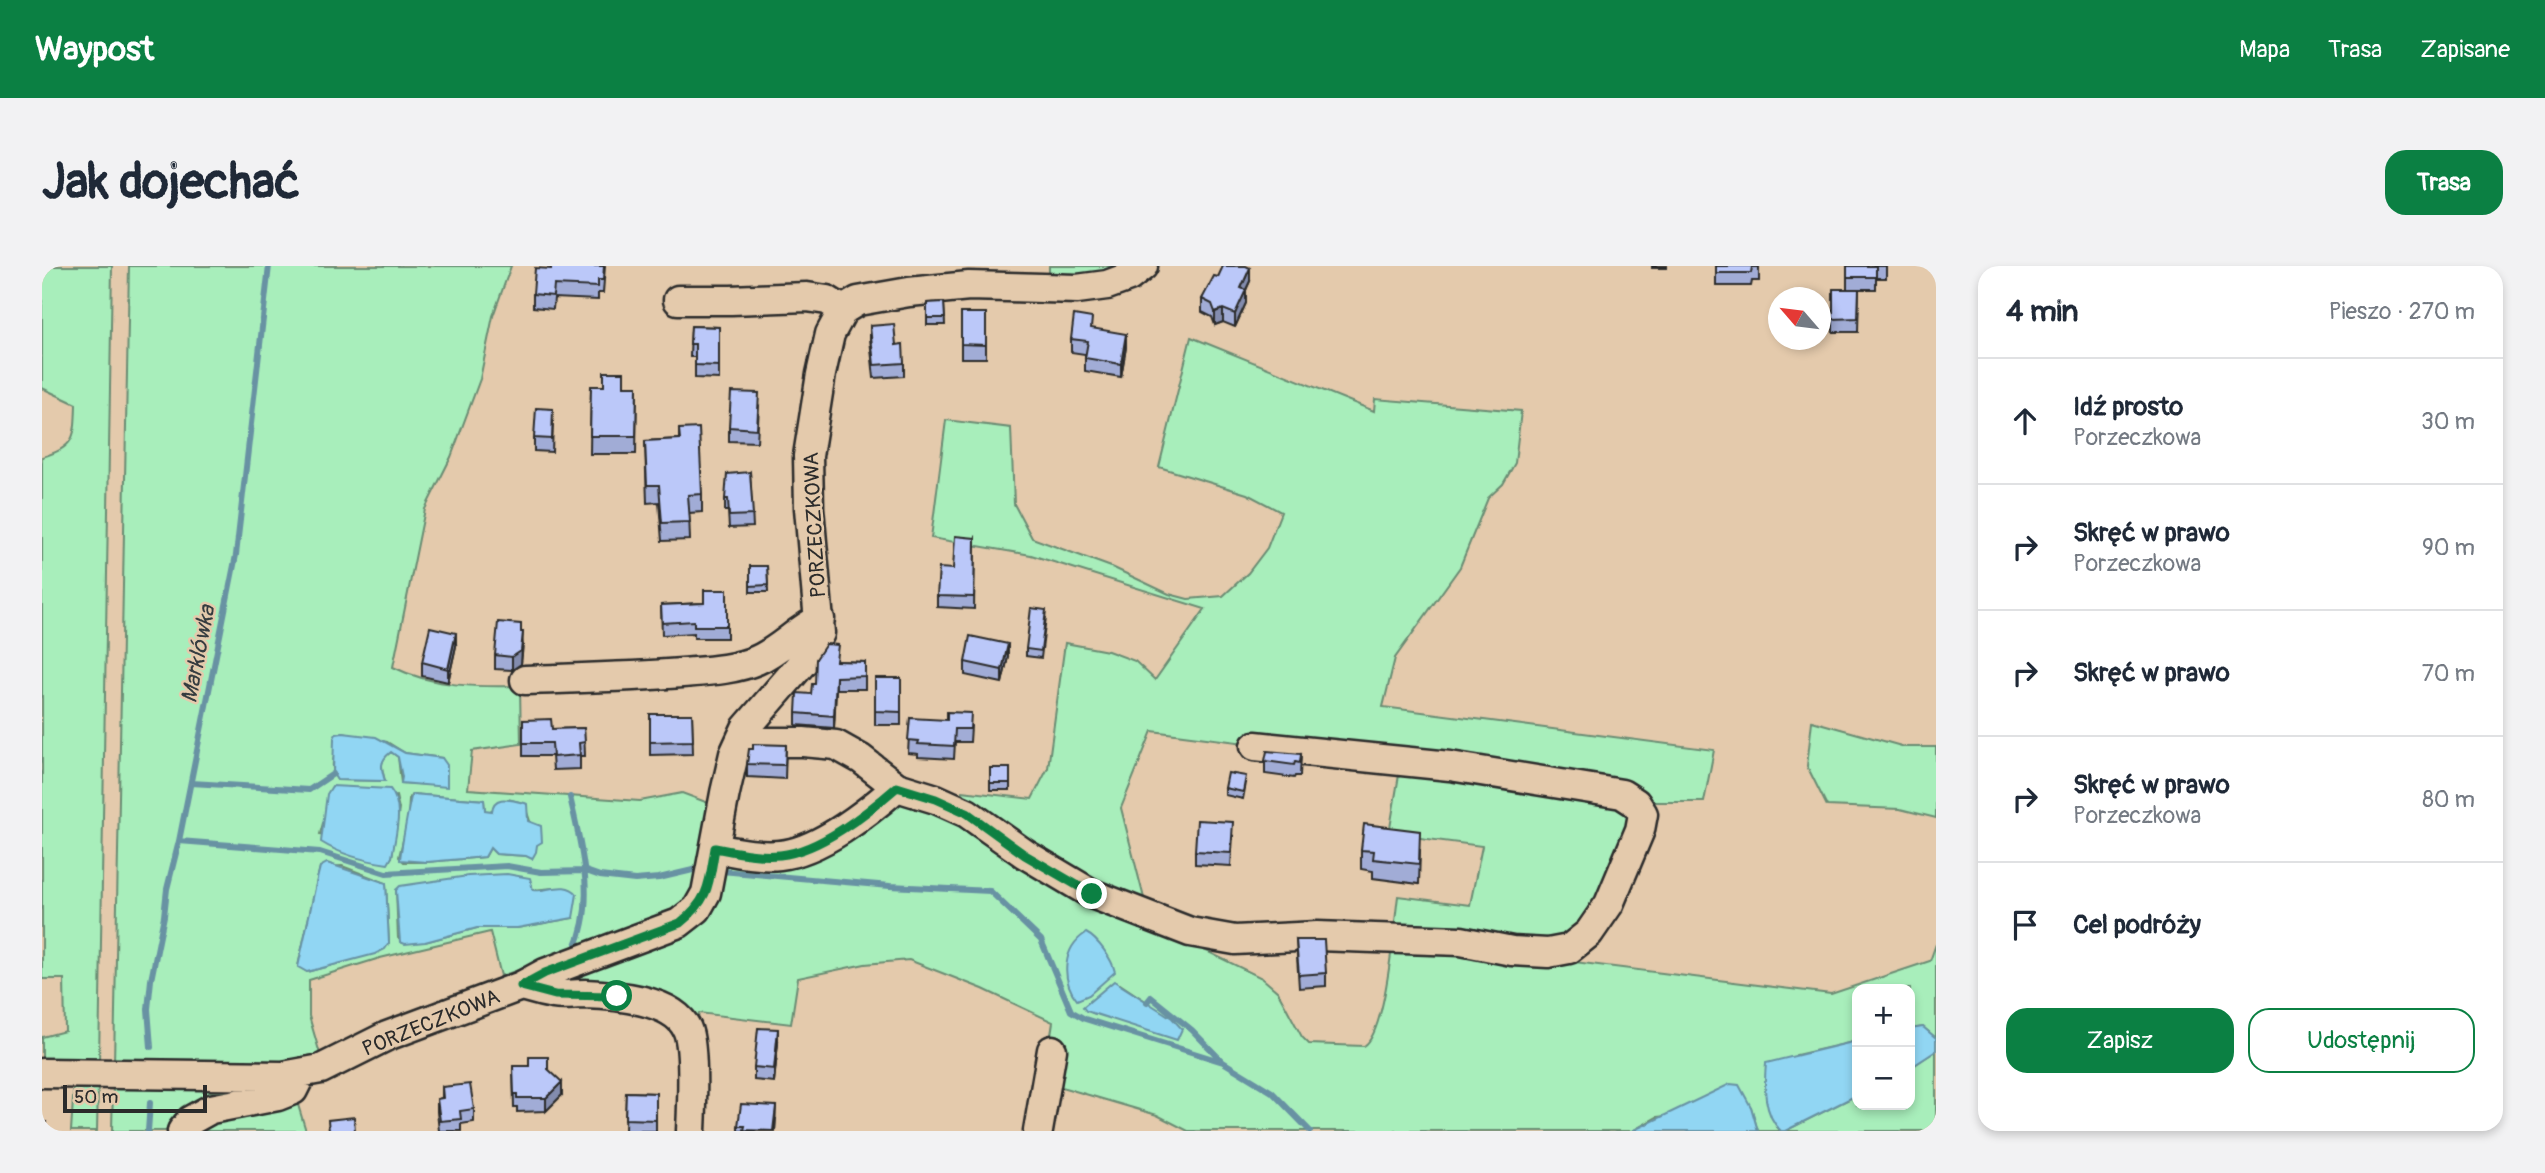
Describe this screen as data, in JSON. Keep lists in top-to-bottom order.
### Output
{
  "streets": {
    "street": ["PORZECZKOWA"]
  },
  "water": ["Marklówka"],
  "scale_bar": "50 m",
  "north": "top left",
  "page": {
    "header": "Waypost",
    "nav": ["Mapa", "Trasa", "Zapisane"],
    "buttons": [
      "Trasa",
      ["Zapisz", "Udostępnij"]
    ],
    "title": "Jak dojechać",
    "heading": ["4 min", "Pieszo · 270 m"],
    "list": [
      ["Idź prosto", "Porzeczkowa", "30 m"],
      ["Skręć w prawo", "Porzeczkowa", "90 m"],
      ["Skręć w prawo", "70 m"],
      ["Skręć w prawo", "Porzeczkowa", "80 m"],
      "Cel podróży"
    ],
    "map_buttons": ["+", "−"],
    "scale": "50 m"
  }
}
